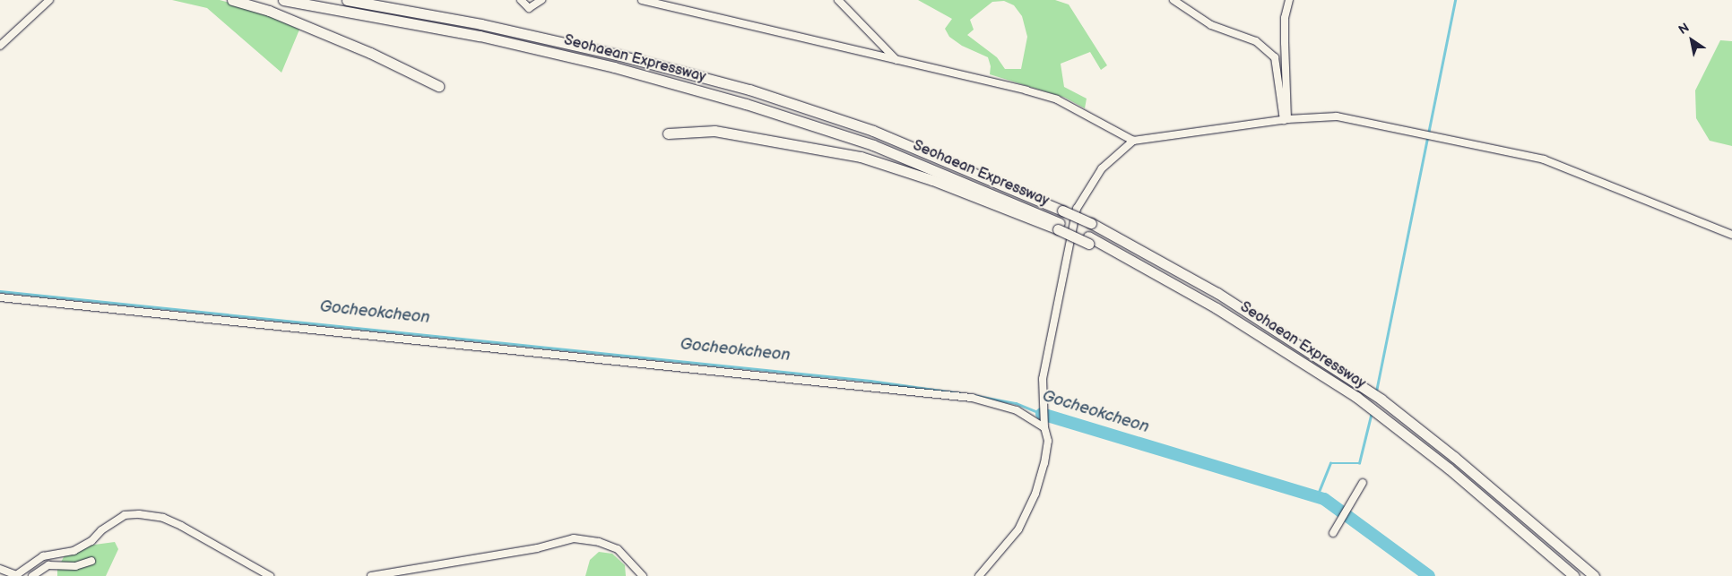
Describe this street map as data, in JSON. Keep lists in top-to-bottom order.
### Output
{
  "streets": {
    "highway": ["Seohaean Expressway"]
  },
  "water": ["Gocheokcheon"],
  "north": "top left"
}
